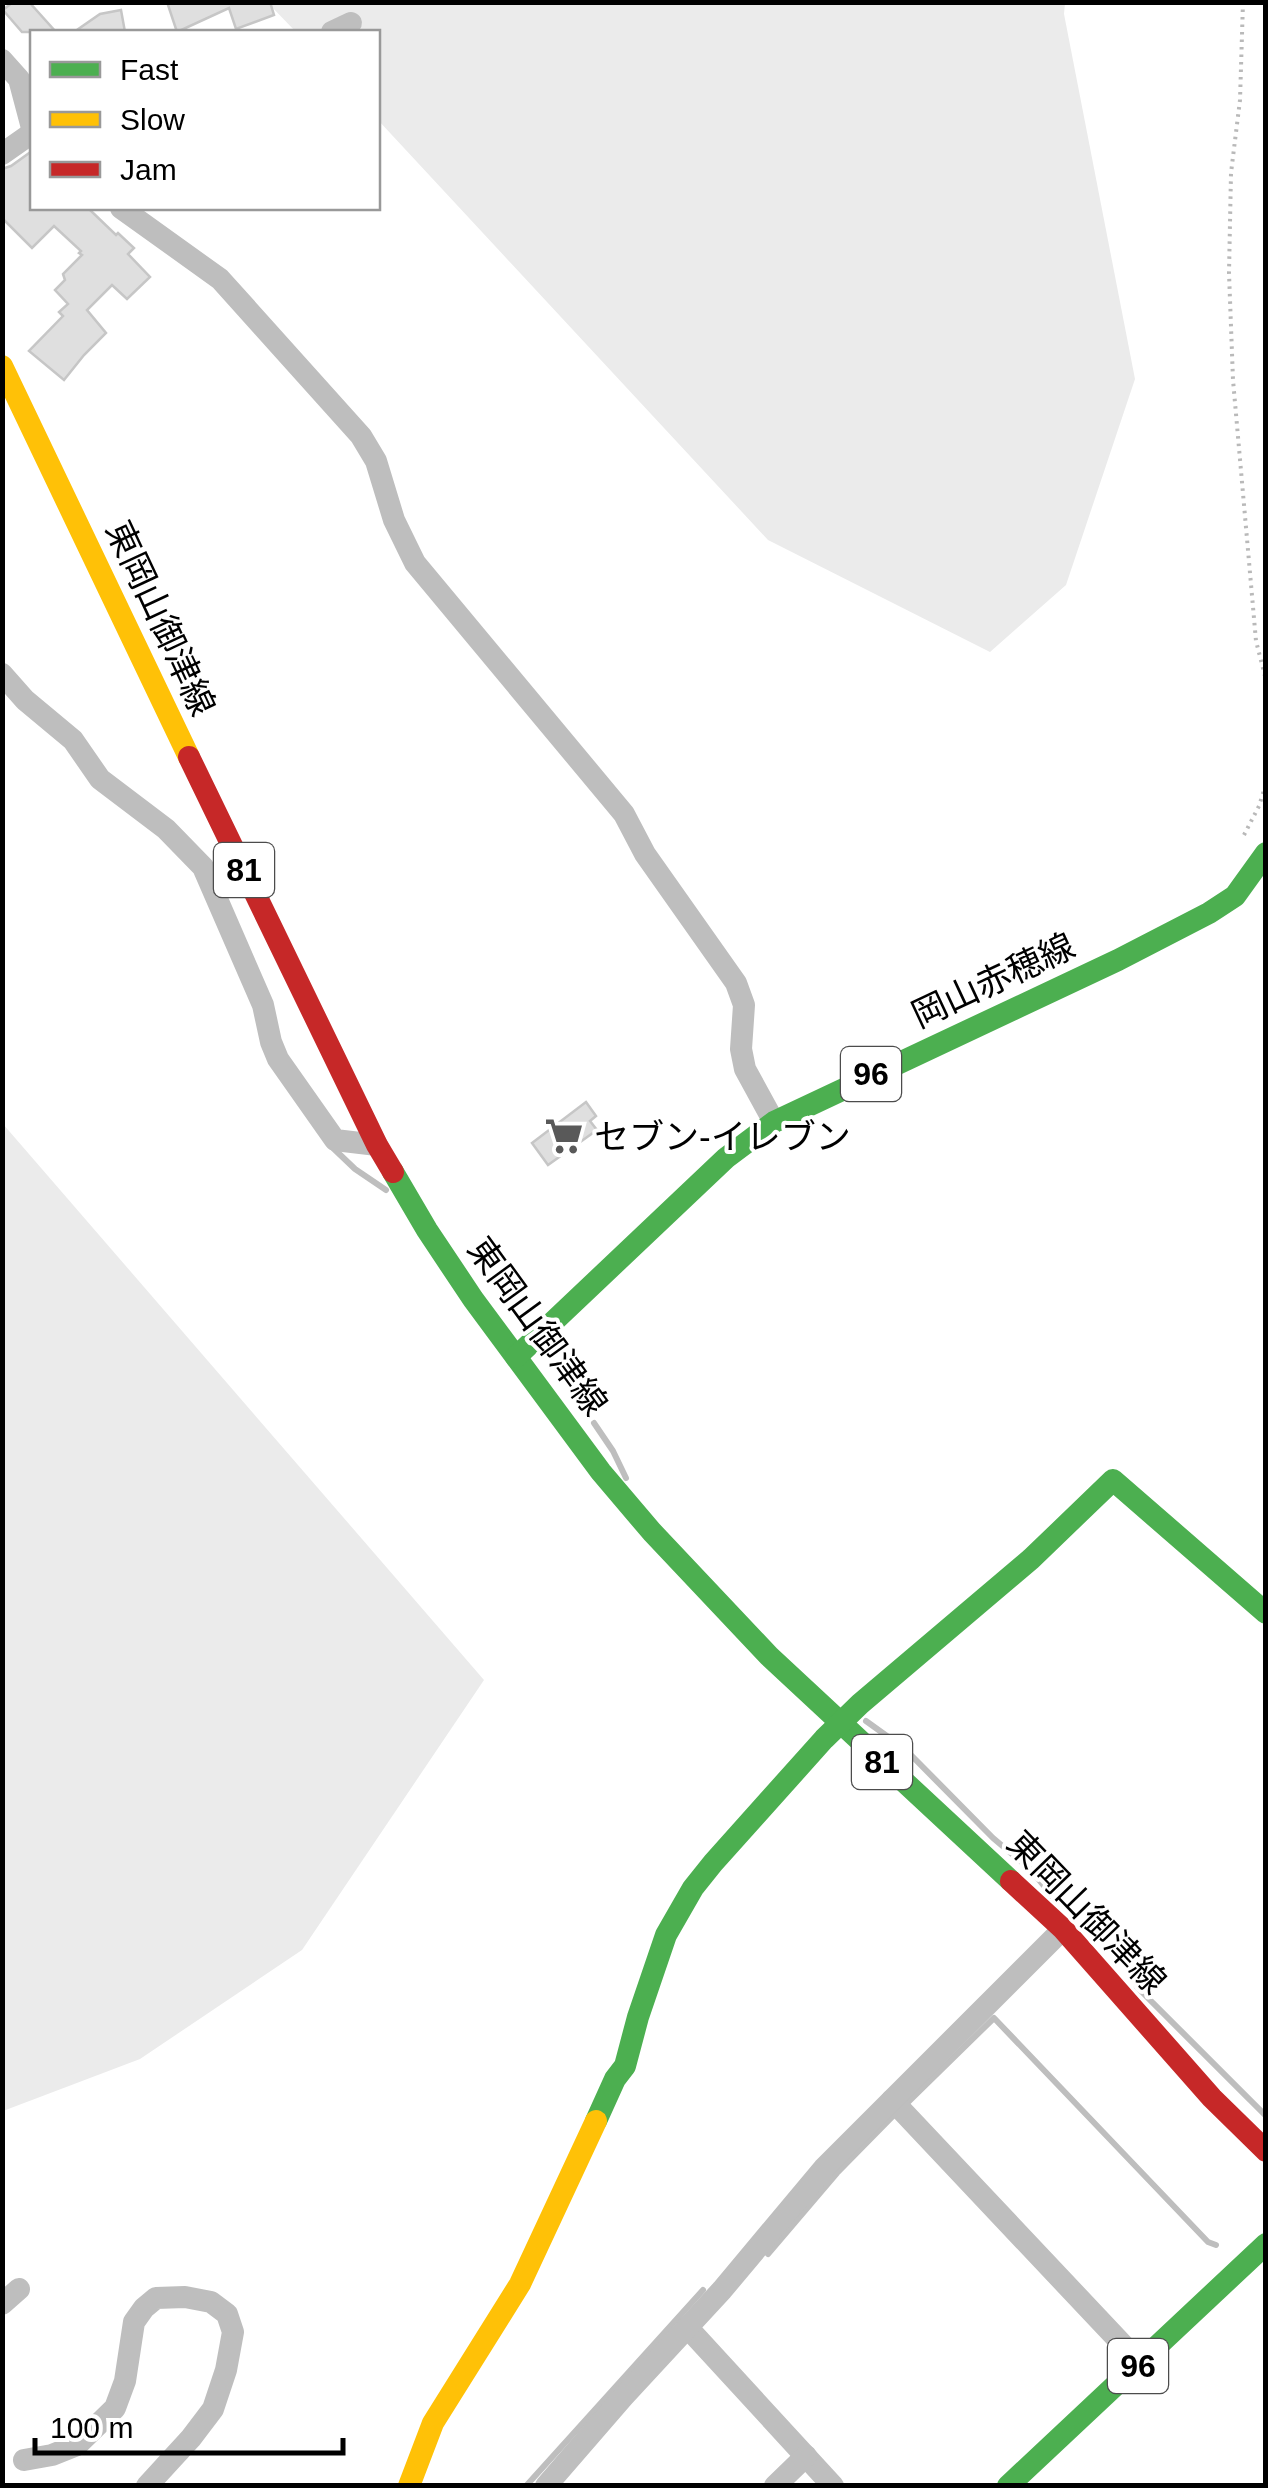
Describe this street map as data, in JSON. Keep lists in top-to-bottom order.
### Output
{
  "streets": {
    "main road": [
      "東岡山御津線",
      "81",
      "岡山赤穂線",
      "96"
    ]
  },
  "crossings": [
    ["東岡山御津線", "岡山赤穂線"]
  ],
  "places": {
    "supermarket": ["セブン-イレブン"]
  },
  "legend": ["Fast", "Slow", "Jam"],
  "scale_bar": "100 m"
}
